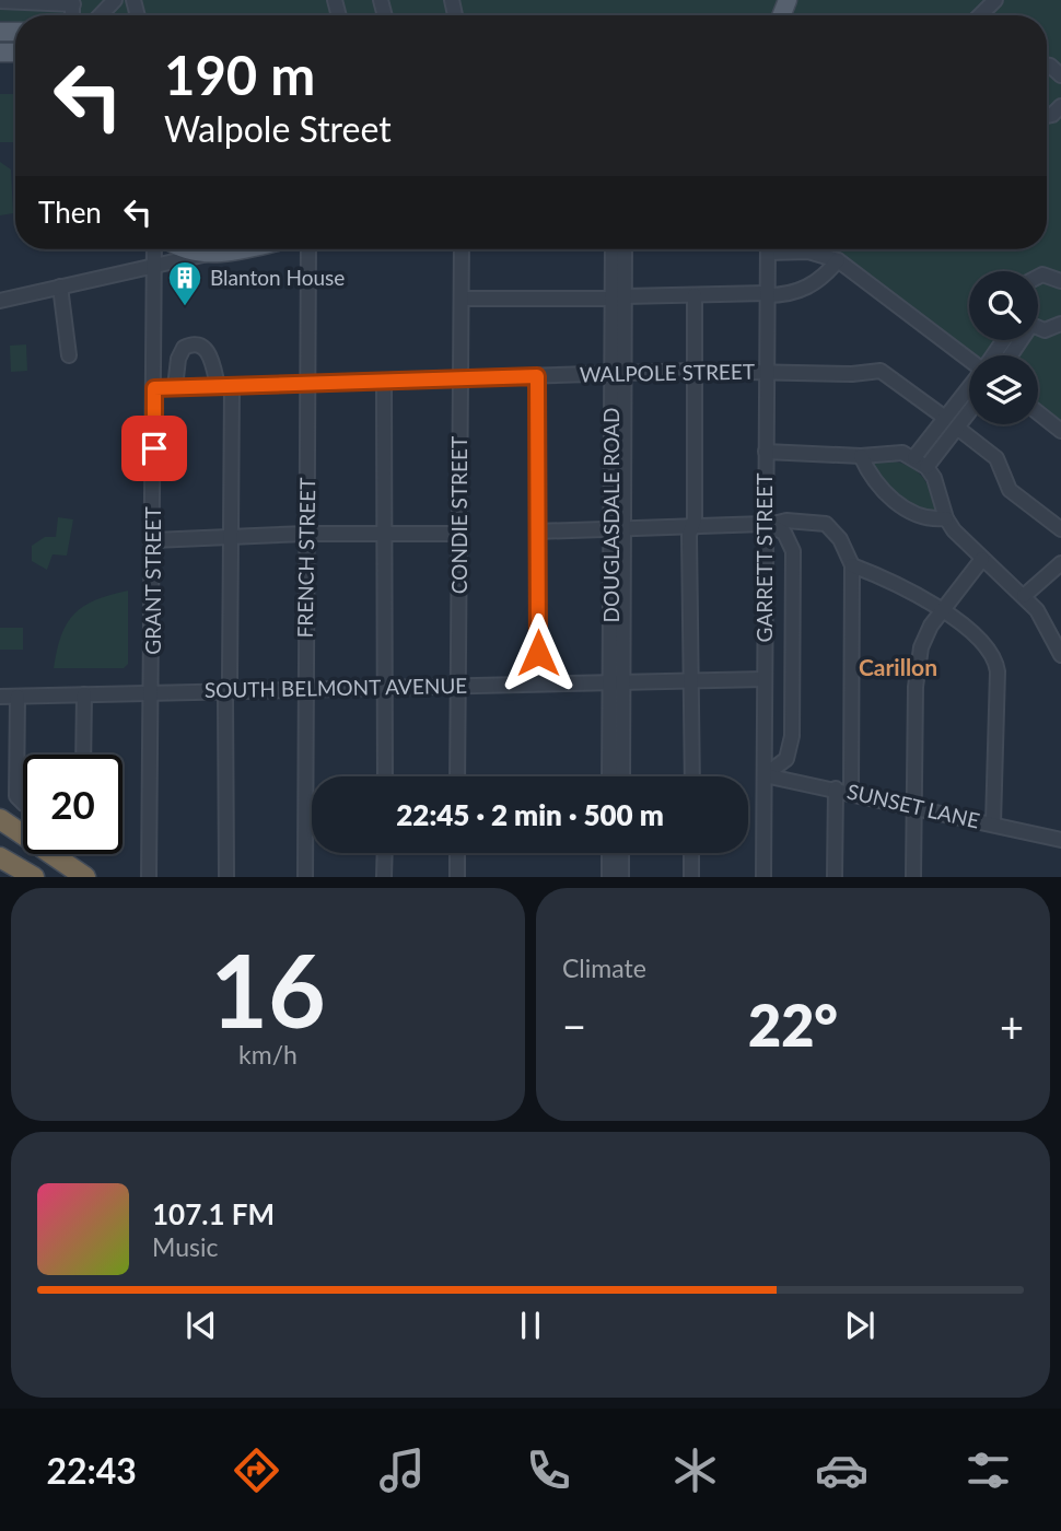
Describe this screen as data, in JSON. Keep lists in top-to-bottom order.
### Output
{
  "streets": {
    "street": [
      "WALPOLE STREET",
      "CONDIE STREET",
      "DOUGLASDALE ROAD",
      "FRENCH STREET",
      "GARRETT STREET",
      "GRANT STREET",
      "SOUTH BELMONT AVENUE",
      "SUNSET LANE"
    ]
  },
  "crossings": [
    ["WALPOLE STREET", "CONDIE STREET"],
    ["WALPOLE STREET", "DOUGLASDALE ROAD"],
    ["WALPOLE STREET", "FRENCH STREET"],
    ["WALPOLE STREET", "GARRETT STREET"],
    ["WALPOLE STREET", "GRANT STREET"],
    ["CONDIE STREET", "SOUTH BELMONT AVENUE"],
    ["DOUGLASDALE ROAD", "SOUTH BELMONT AVENUE"],
    ["FRENCH STREET", "SOUTH BELMONT AVENUE"],
    ["GARRETT STREET", "SOUTH BELMONT AVENUE"],
    ["GARRETT STREET", "SUNSET LANE"],
    ["GRANT STREET", "SOUTH BELMONT AVENUE"]
  ],
  "districts": ["Carillon"],
  "places": {
    "building": ["Blanton House"]
  },
  "page": {
    "turn": ["190 m", "Walpole Street"],
    "then": "Then",
    "limit": "20",
    "trip": "22:45 · 2 min · 500 m",
    "tile": [
      ["16", "km/h"],
      "Climate"
    ],
    "heat": ["−", "22°", "+"],
    "song": ["107.1 FM", "Music"],
    "tabs": "22:43"
  }
}
